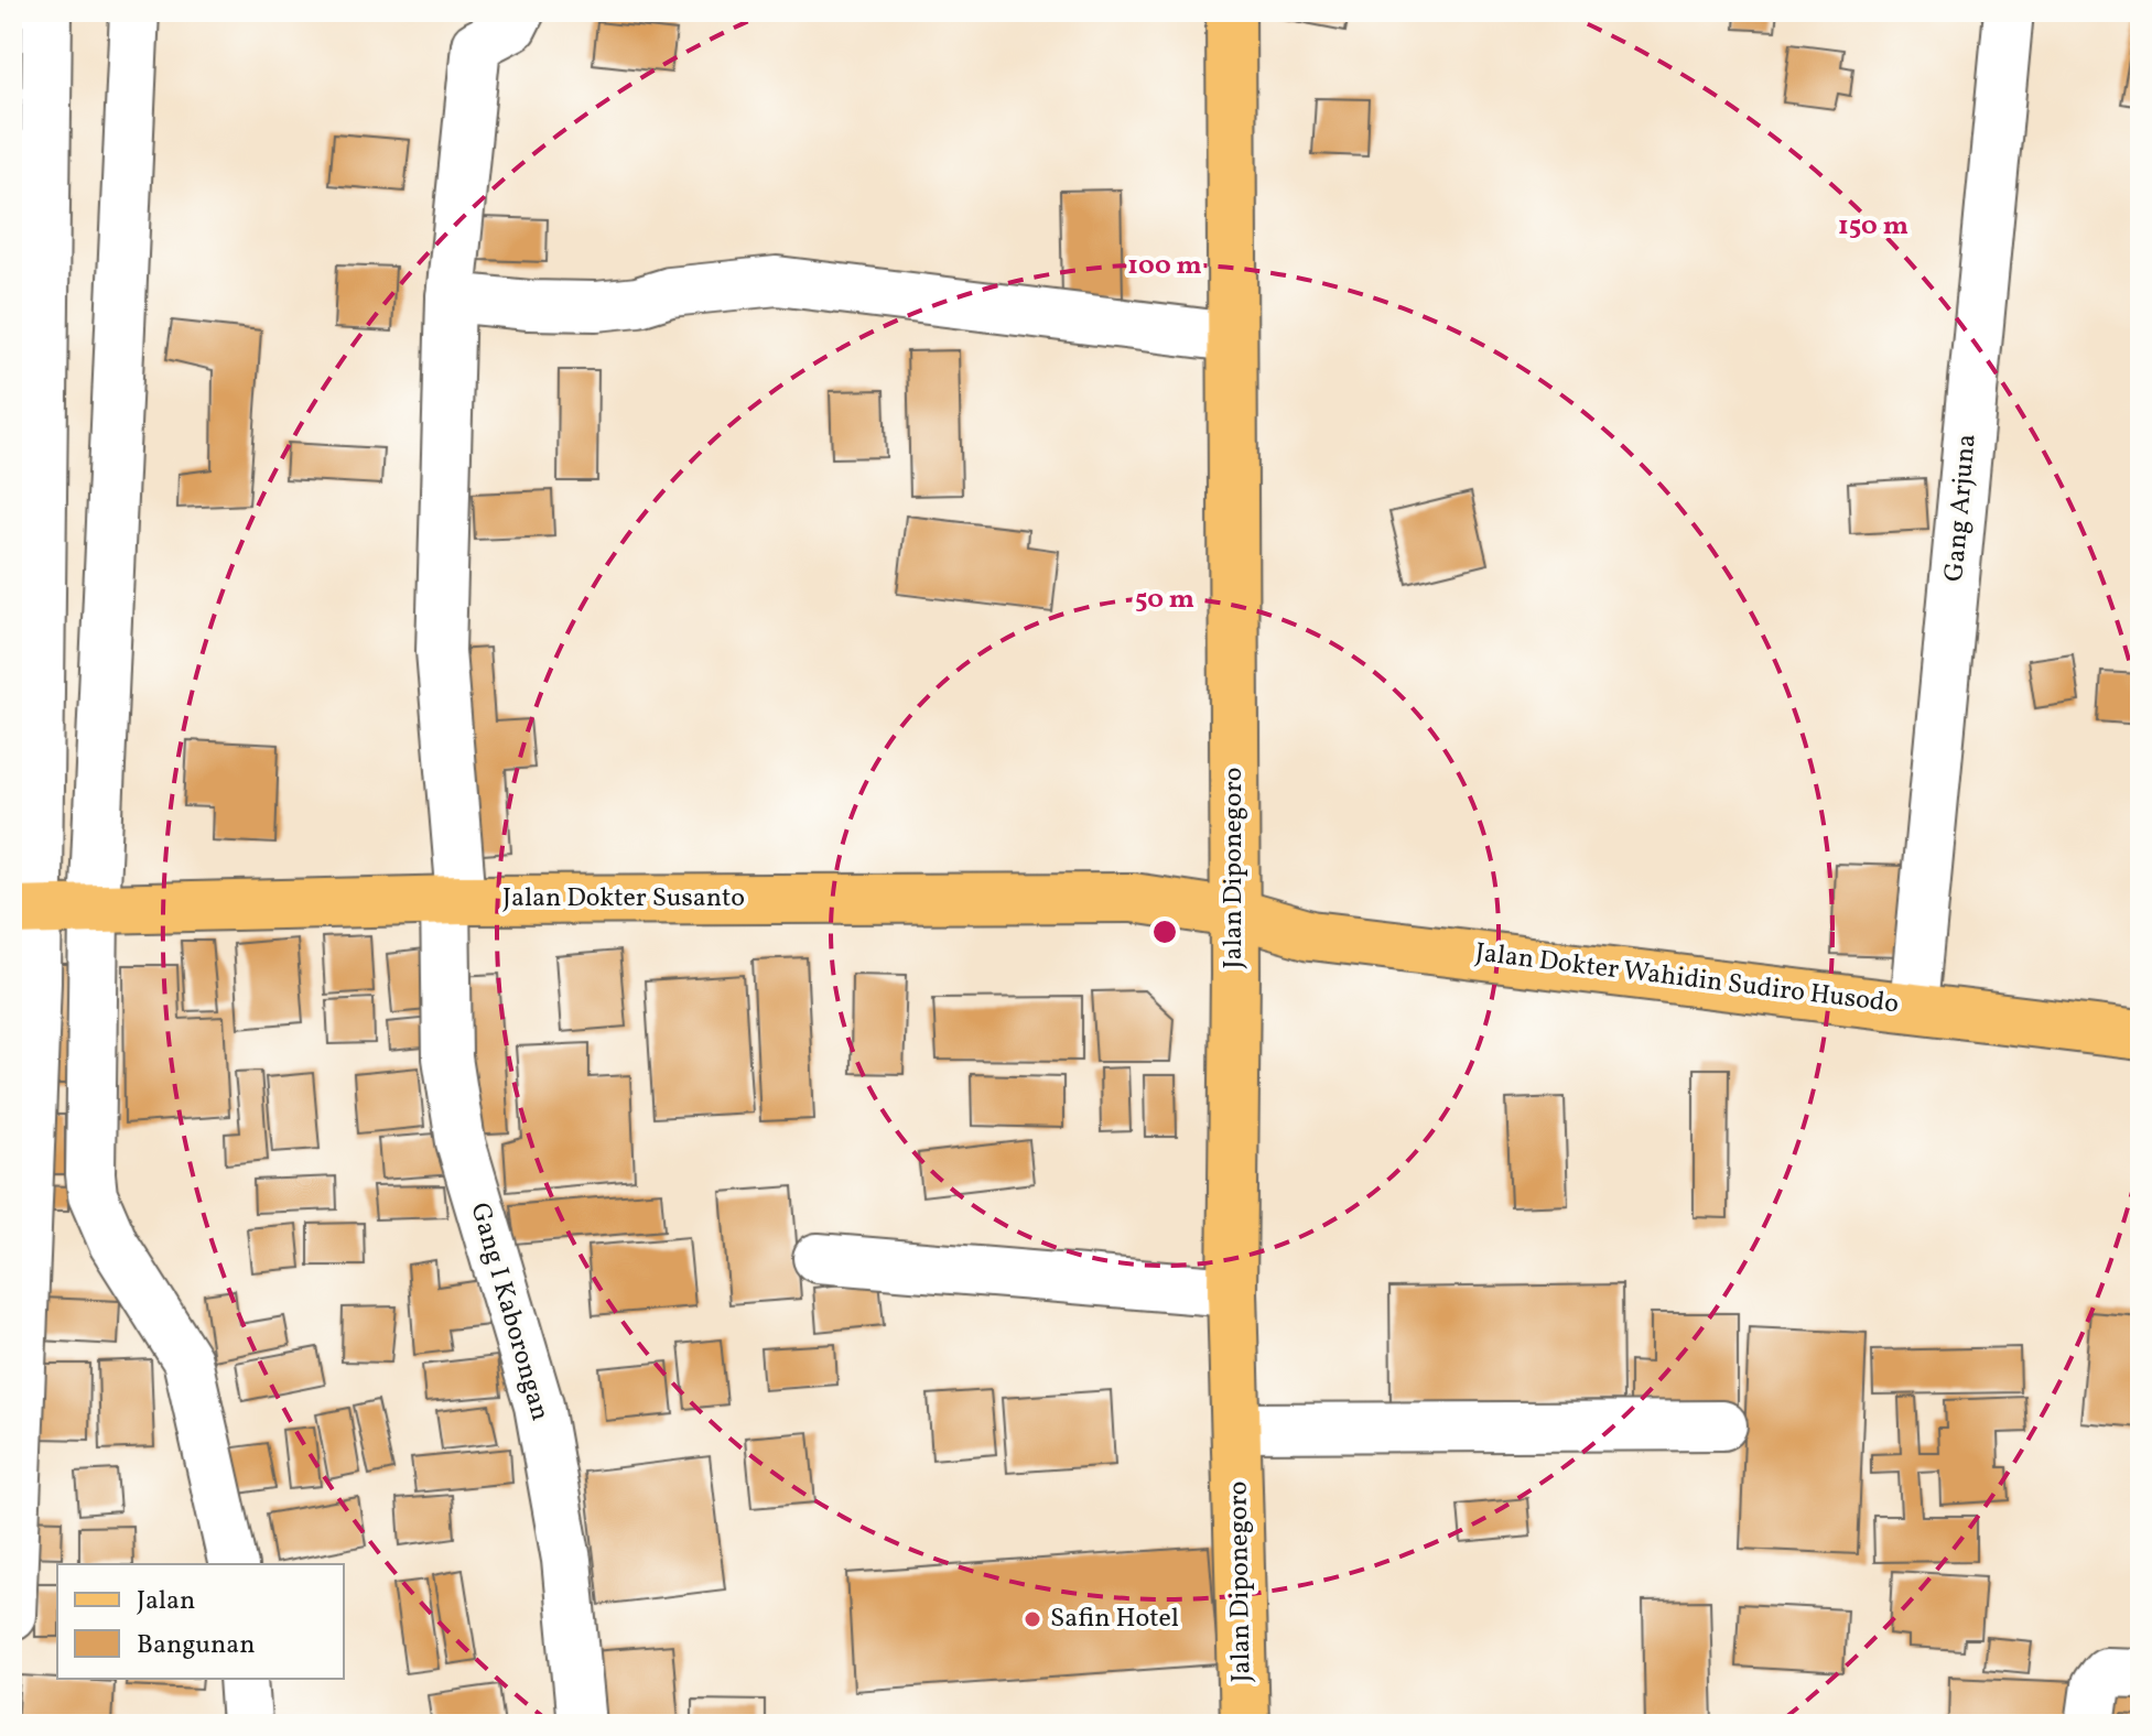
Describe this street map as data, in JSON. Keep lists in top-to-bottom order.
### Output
{
  "streets": {
    "main road": ["Jalan Diponegoro", "Jalan Dokter Susanto", "Jalan Dokter Wahidin Sudiro Husodo"],
    "street": ["Gang Arjuna", "Gang I Kaborongan"]
  },
  "crossings": [
    ["Gang Arjuna", "Jalan Dokter Wahidin Sudiro Husodo"],
    ["Jalan Diponegoro", "Jalan Dokter Susanto"],
    ["Jalan Diponegoro", "Jalan Dokter Wahidin Sudiro Husodo"],
    ["Jalan Dokter Susanto", "Jalan Dokter Wahidin Sudiro Husodo"],
    ["Jalan Dokter Susanto", "Gang I Kaborongan"]
  ],
  "places": ["Safin Hotel"],
  "legend": ["Jalan", "Bangunan"],
  "rings": ["150 m", "100 m", "50 m"]
}
